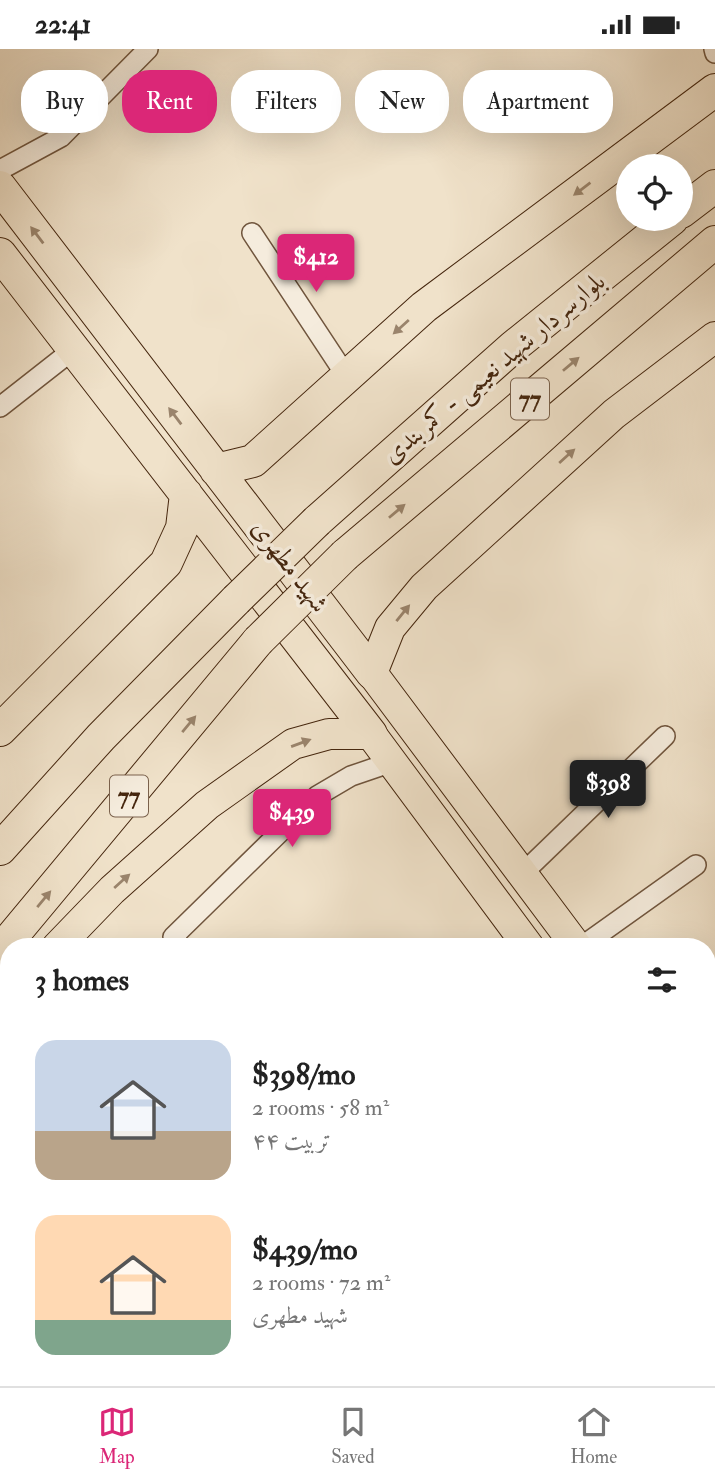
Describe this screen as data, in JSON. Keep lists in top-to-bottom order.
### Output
{
  "streets": {
    "highway": ["بلوارسردار شهید نعیمی - کمربندی", "77", "شهید مطهری"]
  },
  "page": {
    "status": "22:41",
    "chip": [
      "Buy",
      "Rent",
      "Filters",
      "New",
      "Apartment"
    ],
    "price": ["$412", "$398", "$439"],
    "heading": "3 homes",
    "list": [
      {
        "name": "$398/mo",
        "note": "2 rooms · 58 m² · تربیت ۴۴"
      },
      {
        "name": "$439/mo",
        "note": "2 rooms · 72 m² · شهید مطهری"
      }
    ],
    "tabs": ["Map", "Saved", "Home"]
  }
}
